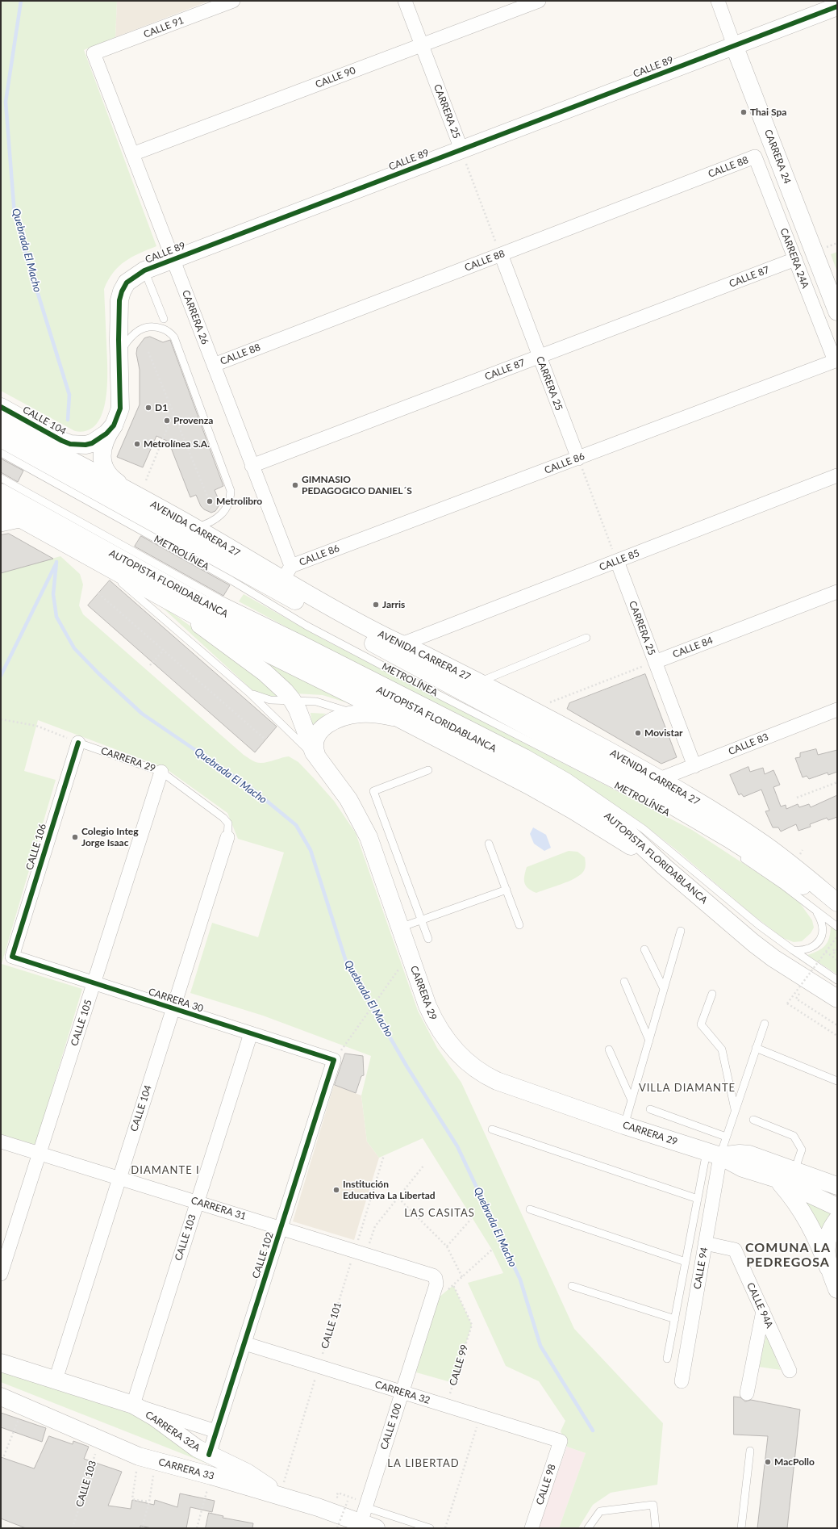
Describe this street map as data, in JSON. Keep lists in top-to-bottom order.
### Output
{
  "streets": {
    "main road": [
      "CALLE 89",
      "CARRERA 24",
      "CALLE 104",
      "AVENIDA CARRERA 27",
      "AUTOPISTA FLORIDABLANCA",
      "CARRERA 29",
      "CARRERA 32A",
      "CARRERA 33"
    ],
    "street": [
      "CALLE 91",
      "CALLE 90",
      "CARRERA 25",
      "CALLE 88",
      "CARRERA 24A",
      "CALLE 87",
      "CARRERA 26",
      "CALLE 86",
      "CALLE 85",
      "CALLE 84",
      "CALLE 83",
      "CALLE 106",
      "CARRERA 30",
      "CALLE 105",
      "CARRERA 31",
      "CALLE 103",
      "CALLE 102",
      "CALLE 94",
      "CALLE 94A",
      "CARRERA 32",
      "CALLE 100",
      "CALLE 98"
    ],
    "lane": ["METROLÍNEA"],
    "path": ["CALLE 101", "CALLE 99"]
  },
  "crossings": [
    ["CALLE 91", "CARRERA 26"],
    ["CALLE 89", "CARRERA 25"],
    ["CALLE 89", "CARRERA 24"],
    ["CALLE 89", "CARRERA 26"],
    ["CALLE 89", "CALLE 104"],
    ["CALLE 90", "CARRERA 25"],
    ["CALLE 90", "CARRERA 26"],
    ["CARRERA 25", "CALLE 88"],
    ["CARRERA 25", "CALLE 87"],
    ["CARRERA 25", "CALLE 86"],
    ["CARRERA 25", "CALLE 85"],
    ["CARRERA 25", "CALLE 84"],
    ["CARRERA 25", "CALLE 83"],
    ["CALLE 88", "CARRERA 24A"],
    ["CALLE 88", "CARRERA 26"],
    ["CARRERA 24A", "CALLE 87"],
    ["CARRERA 24A", "CALLE 86"],
    ["CALLE 87", "CARRERA 26"],
    ["CARRERA 26", "CALLE 86"],
    ["CARRERA 26", "AVENIDA CARRERA 27"],
    ["CALLE 104", "CARRERA 29"],
    ["CALLE 104", "CARRERA 30"],
    ["CALLE 104", "CARRERA 31"],
    ["CALLE 104", "CARRERA 32A"],
    ["CALLE 86", "AVENIDA CARRERA 27"],
    ["AVENIDA CARRERA 27", "CALLE 85"],
    ["AVENIDA CARRERA 27", "CALLE 83"],
    ["CARRERA 29", "CALLE 106"],
    ["CARRERA 29", "CALLE 105"],
    ["CARRERA 29", "CALLE 94"],
    ["CALLE 106", "CARRERA 30"],
    ["CARRERA 30", "CALLE 105"],
    ["CARRERA 30", "CALLE 103"],
    ["CARRERA 30", "CALLE 102"],
    ["CALLE 105", "CARRERA 31"],
    ["CARRERA 31", "CALLE 103"],
    ["CARRERA 31", "CALLE 102"],
    ["CARRERA 31", "CALLE 101"],
    ["CARRERA 31", "CALLE 100"],
    ["CALLE 103", "CARRERA 32A"],
    ["CALLE 103", "CARRERA 33"],
    ["CALLE 102", "CARRERA 32"],
    ["CALLE 102", "CARRERA 32A"],
    ["CALLE 94", "CALLE 94A"],
    ["CALLE 101", "CARRERA 32"],
    ["CALLE 101", "CARRERA 32A"],
    ["CALLE 101", "CARRERA 33"],
    ["CALLE 99", "CARRERA 32"],
    ["CARRERA 32", "CALLE 100"],
    ["CARRERA 32", "CALLE 98"],
    ["CALLE 100", "CARRERA 33"],
    ["CARRERA 32A", "CARRERA 33"]
  ],
  "districts": [
    "VILLA DIAMANTE",
    "DIAMANTE I",
    "LAS CASITAS",
    "COMUNA LA PEDREGOSA",
    "LA LIBERTAD"
  ],
  "water": ["Quebrada El Macho"],
  "places": [
    "Thai Spa",
    "D1",
    "Provenza",
    "Metrolínea S.A.",
    "GIMNASIO PEDAGOGICO DANIEL´S",
    "Metrolibro",
    "Jarris",
    "Movistar",
    "Colegio Integ Jorge Isaac",
    "Institución Educativa La Libertad",
    "MacPollo"
  ]
}
